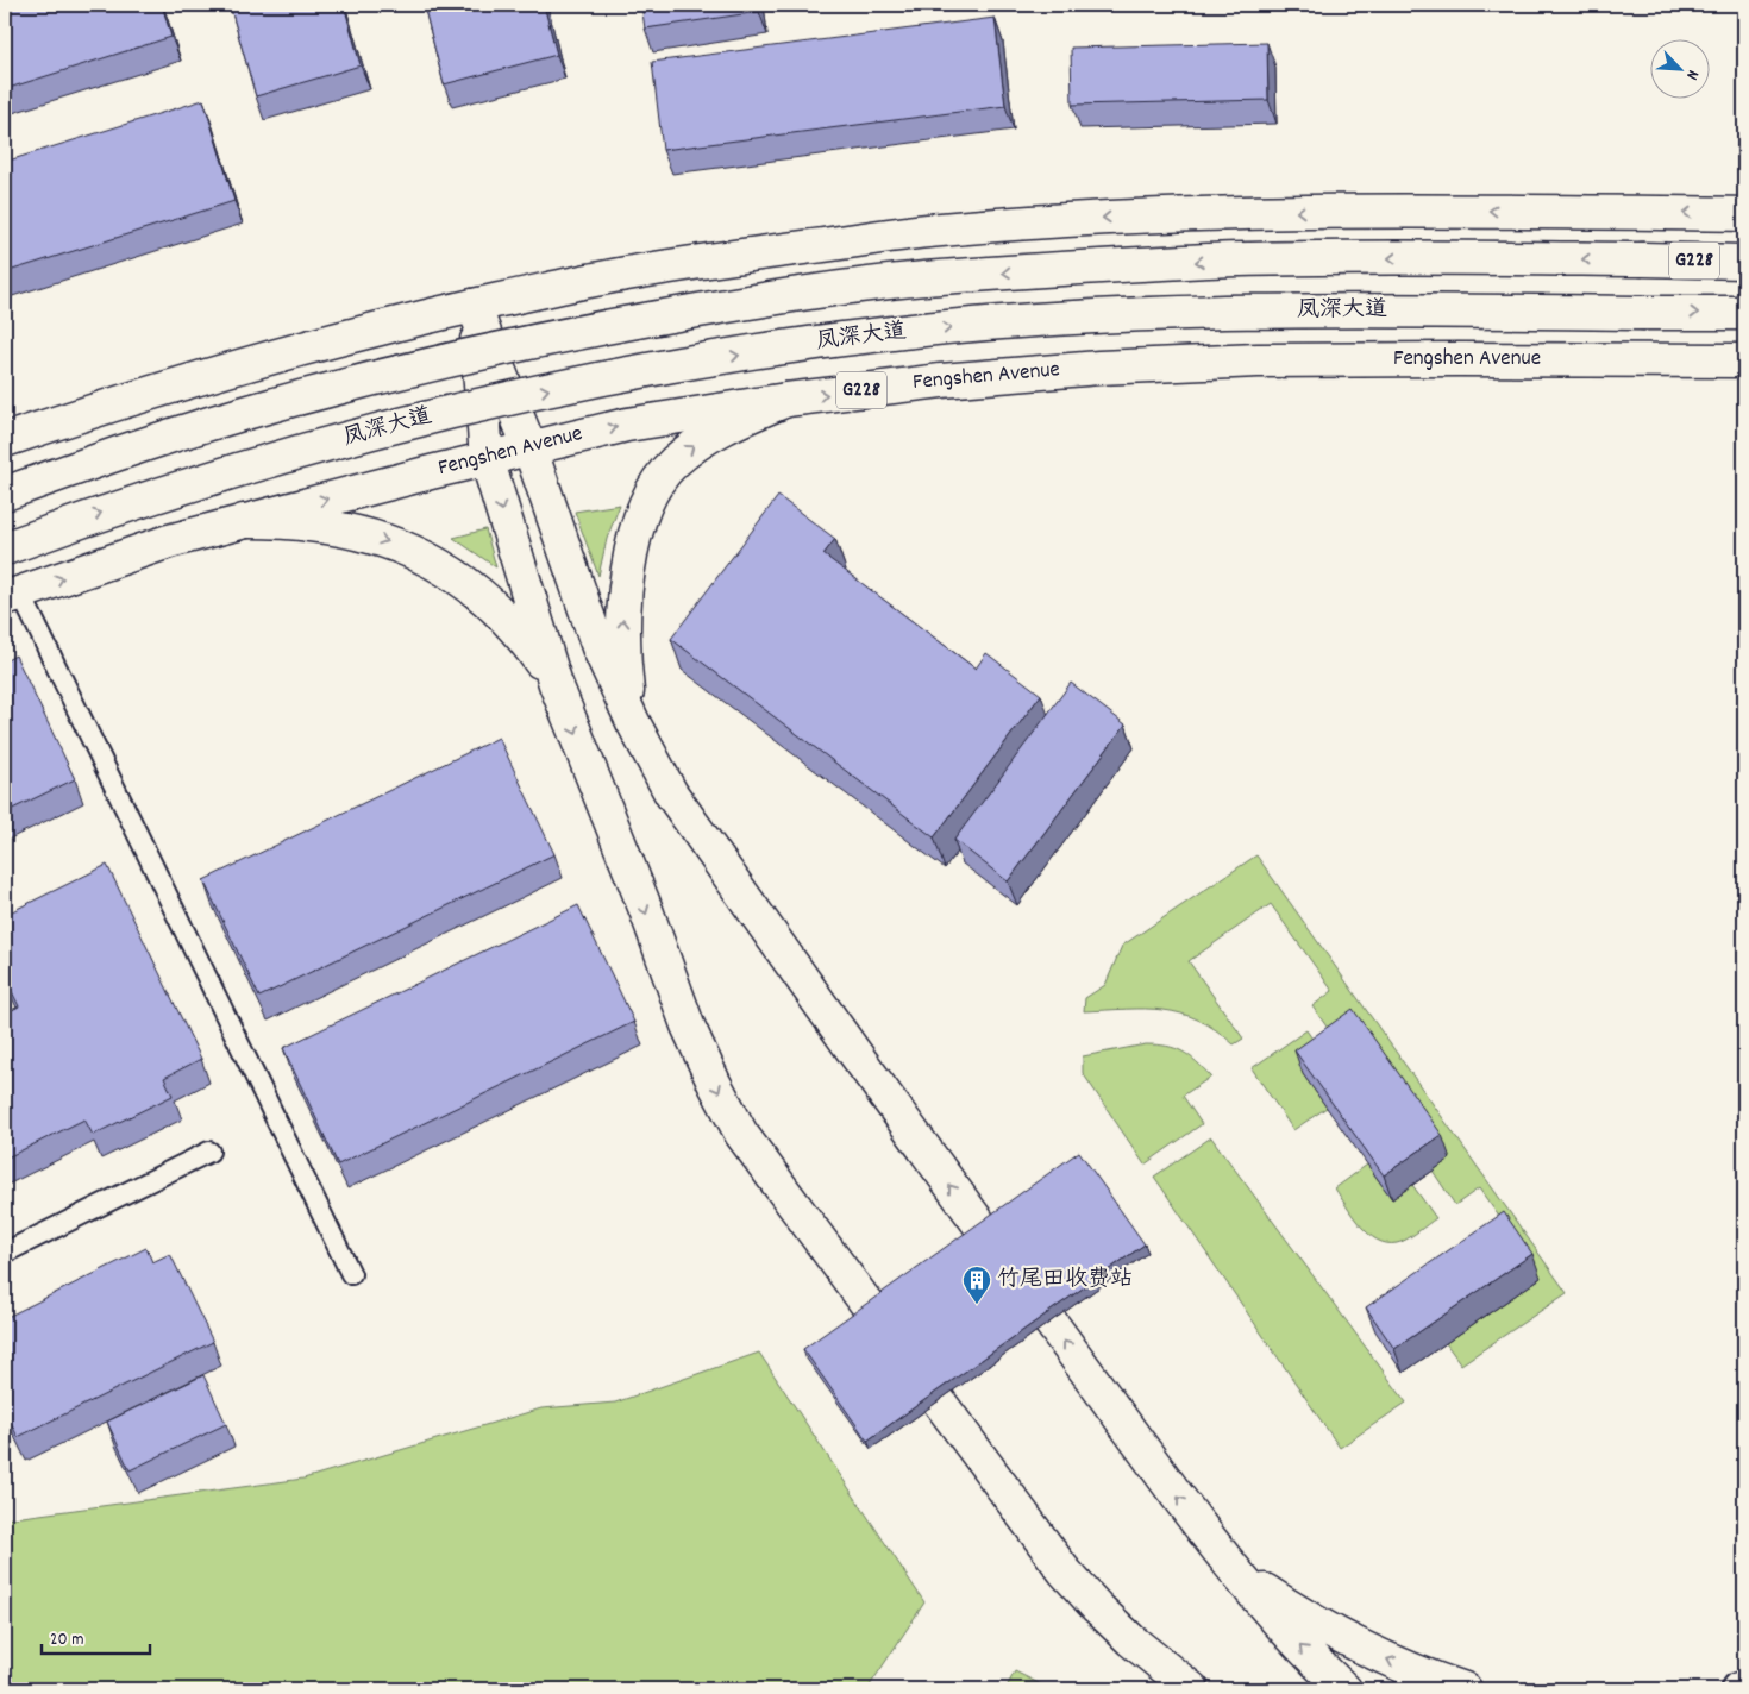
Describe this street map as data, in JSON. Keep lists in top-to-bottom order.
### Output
{
  "streets": {
    "highway": ["G228", "凤深大道", "Fengshen Avenue"]
  },
  "places": {
    "building": ["竹尾田收费站"]
  },
  "scale_bar": "20 m",
  "north": "bottom right"
}
